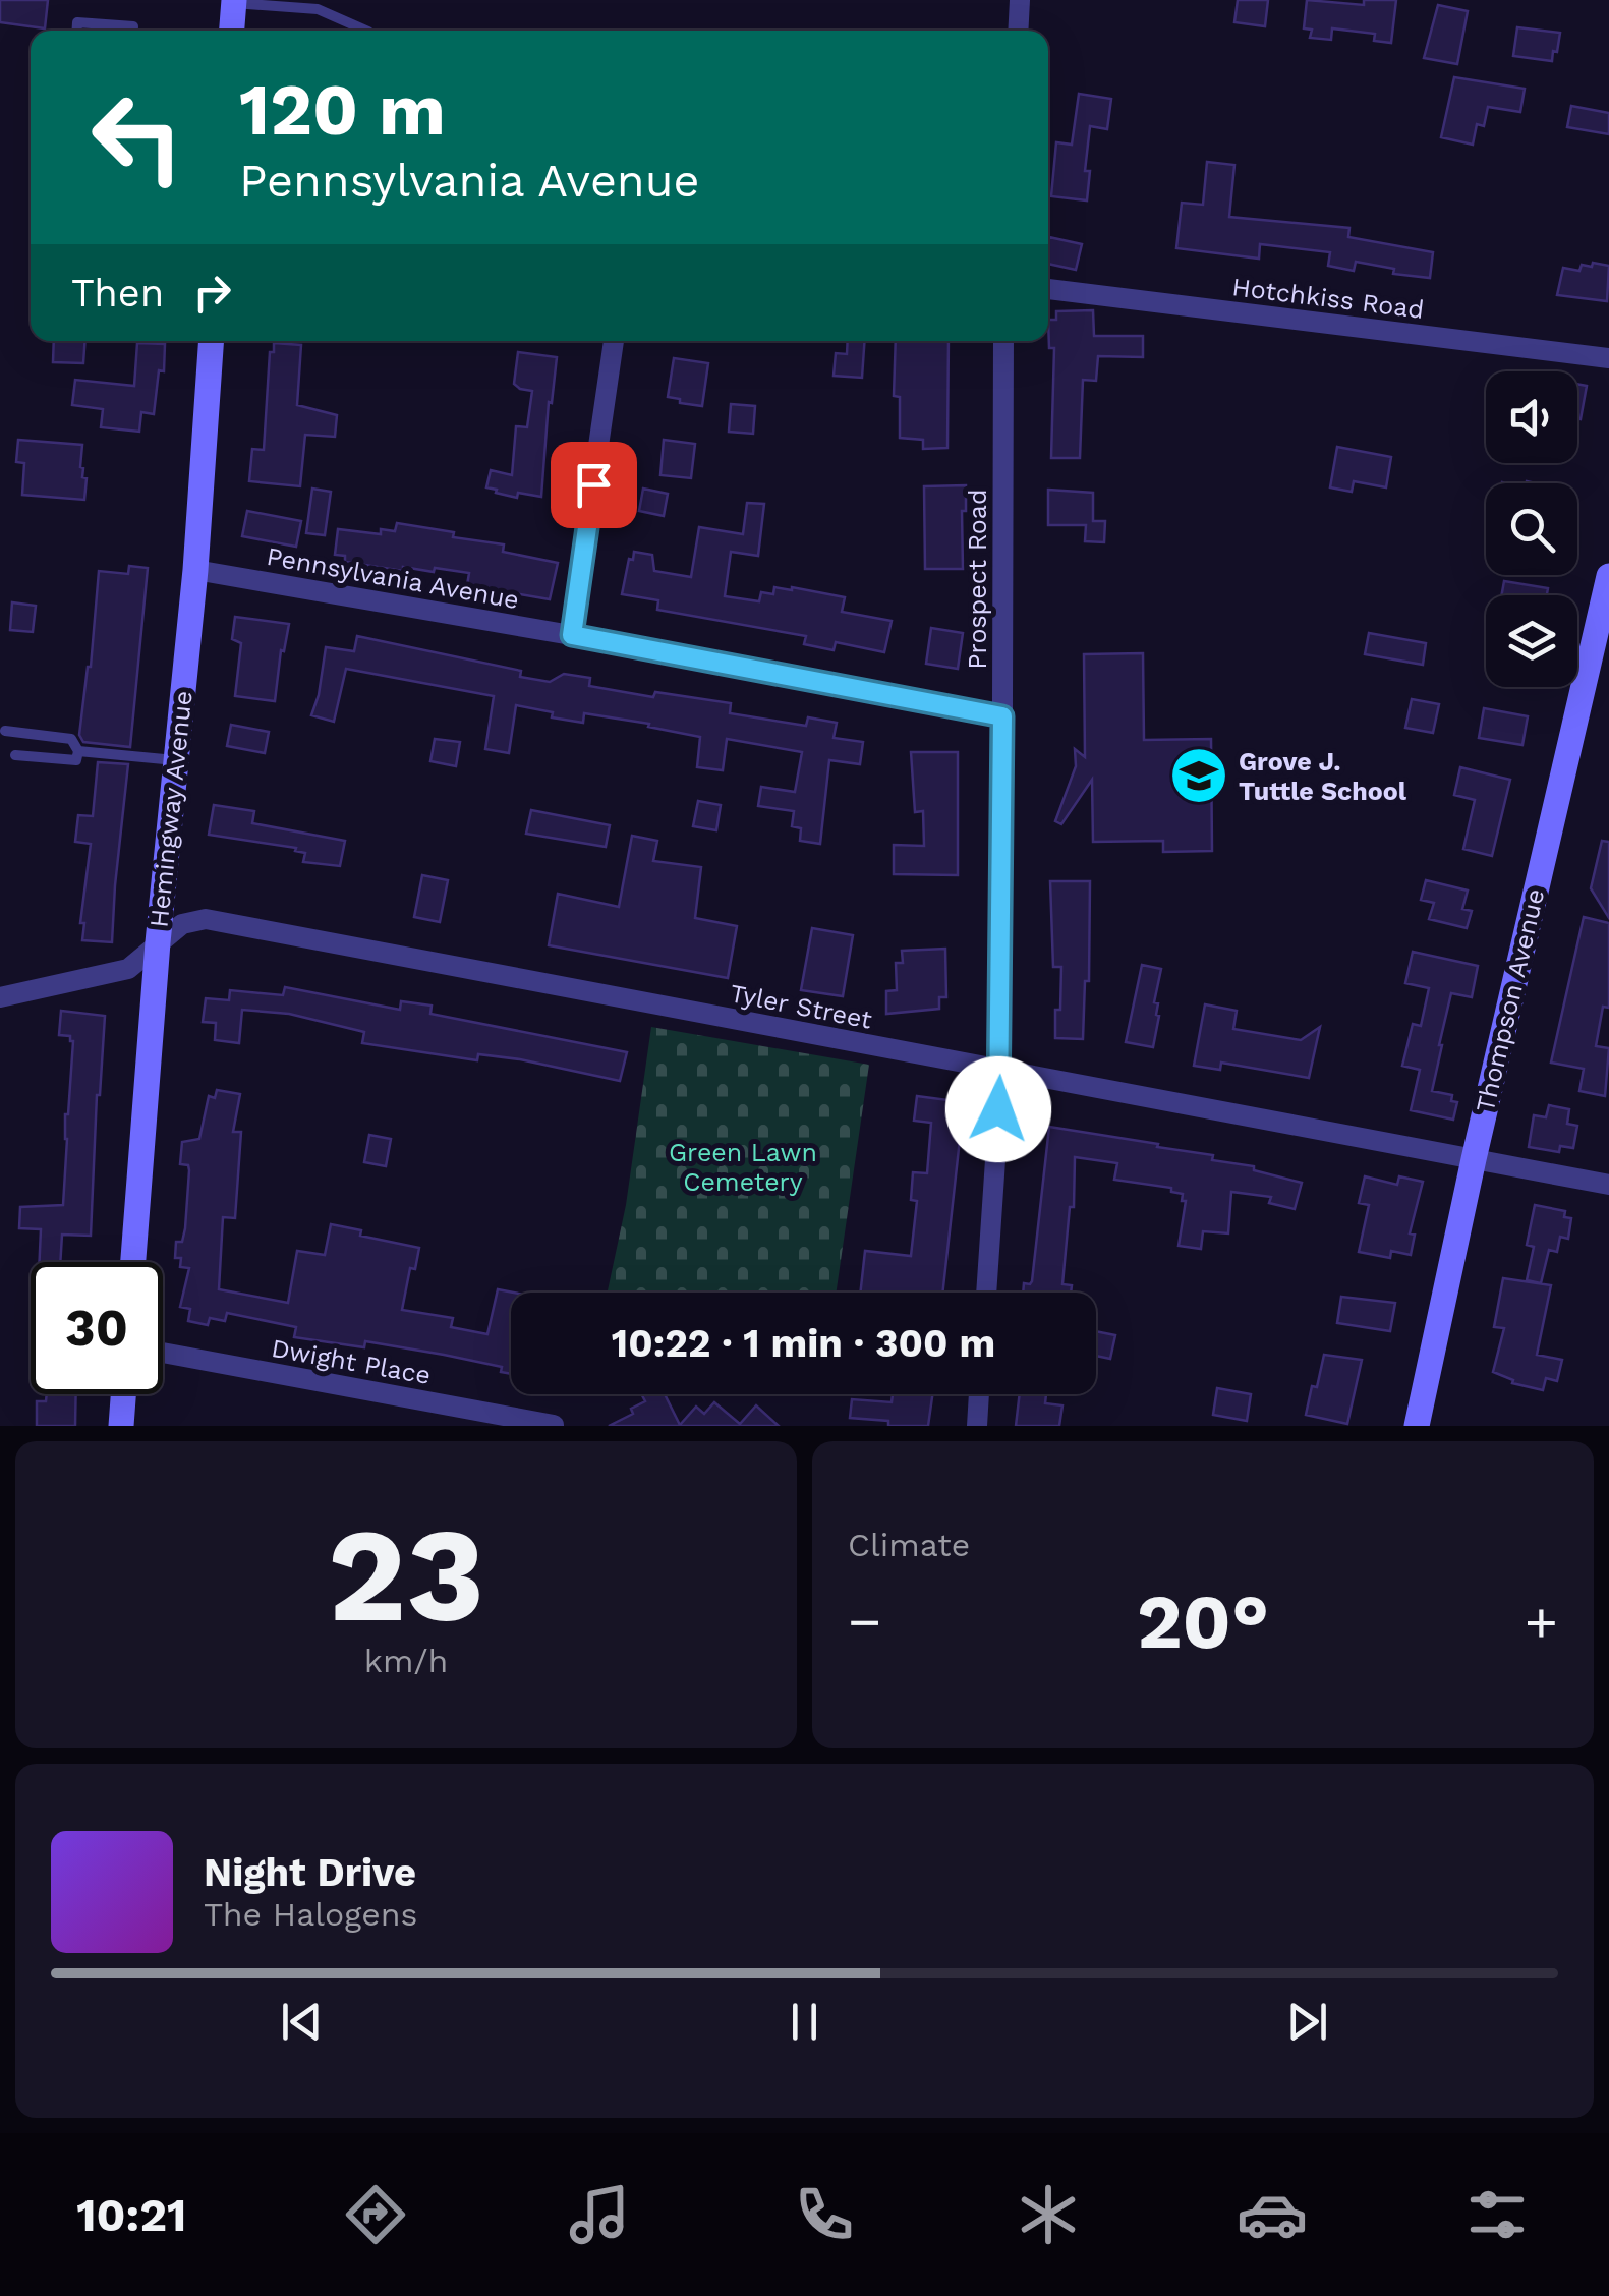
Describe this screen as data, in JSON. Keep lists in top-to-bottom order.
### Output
{
  "streets": {
    "main road": ["Hemingway Avenue", "Thompson Avenue"],
    "street": [
      "Hotchkiss Road",
      "Pennsylvania Avenue",
      "Prospect Road",
      "Tyler Street",
      "Dwight Place"
    ]
  },
  "crossings": [
    ["Pennsylvania Avenue", "Prospect Road"],
    ["Pennsylvania Avenue", "Hemingway Avenue"],
    ["Prospect Road", "Tyler Street"],
    ["Hemingway Avenue", "Tyler Street"],
    ["Thompson Avenue", "Tyler Street"]
  ],
  "parks": ["Green Lawn Cemetery"],
  "places": {
    "school or university": ["Grove J. Tuttle School"]
  },
  "page": {
    "turn": ["120 m", "Pennsylvania Avenue"],
    "then": "Then",
    "limit": "30",
    "trip": "10:22 · 1 min · 300 m",
    "tile": [
      ["23", "km/h"],
      "Climate"
    ],
    "heat": ["−", "20°", "+"],
    "song": ["Night Drive", "The Halogens"],
    "tabs": "10:21"
  }
}
